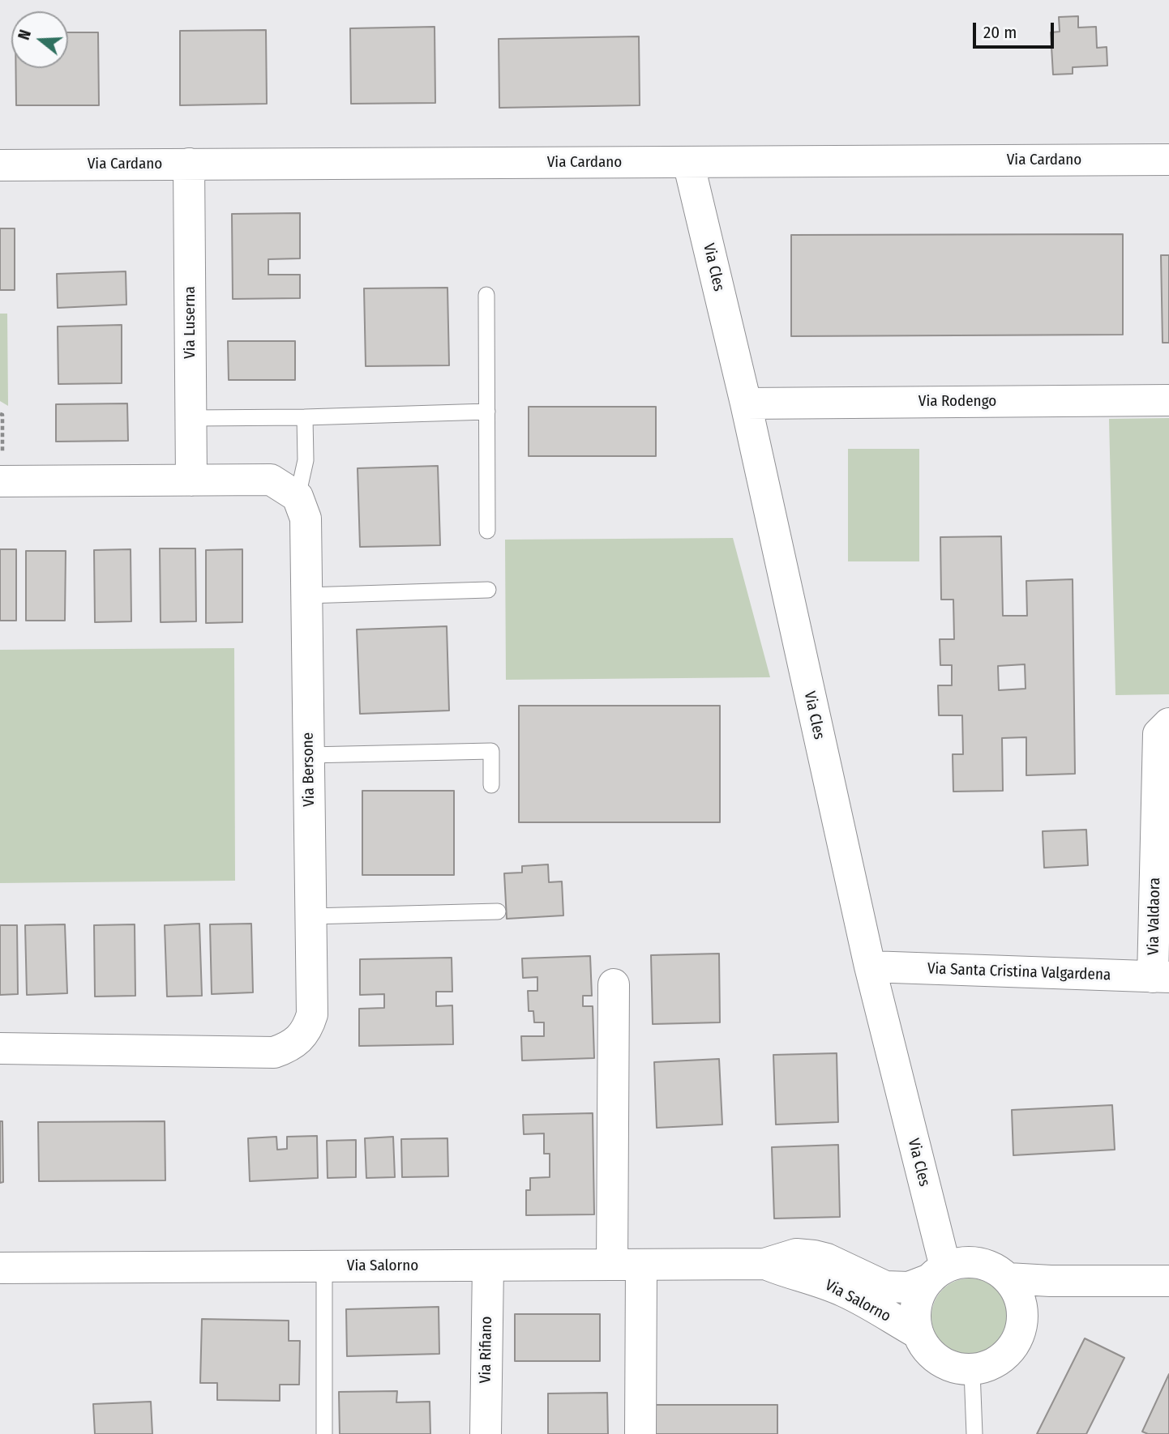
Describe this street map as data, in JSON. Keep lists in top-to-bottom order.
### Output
{
  "streets": {
    "street": [
      "Via Cardano",
      "Via Cles",
      "Via Luserna",
      "Via Rodengo",
      "Via Bersone",
      "Via Valdaora",
      "Via Santa Cristina Valgardena",
      "Via Salorno",
      "Via Rifiano"
    ]
  },
  "crossings": [
    ["Via Cardano", "Via Cles"],
    ["Via Cardano", "Via Luserna"],
    ["Via Cles", "Via Rodengo"],
    ["Via Cles", "Via Santa Cristina Valgardena"],
    ["Via Cles", "Via Salorno"],
    ["Via Valdaora", "Via Santa Cristina Valgardena"],
    ["Via Salorno", "Via Rifiano"]
  ],
  "scale_bar": "20 m",
  "north": "left"
}
